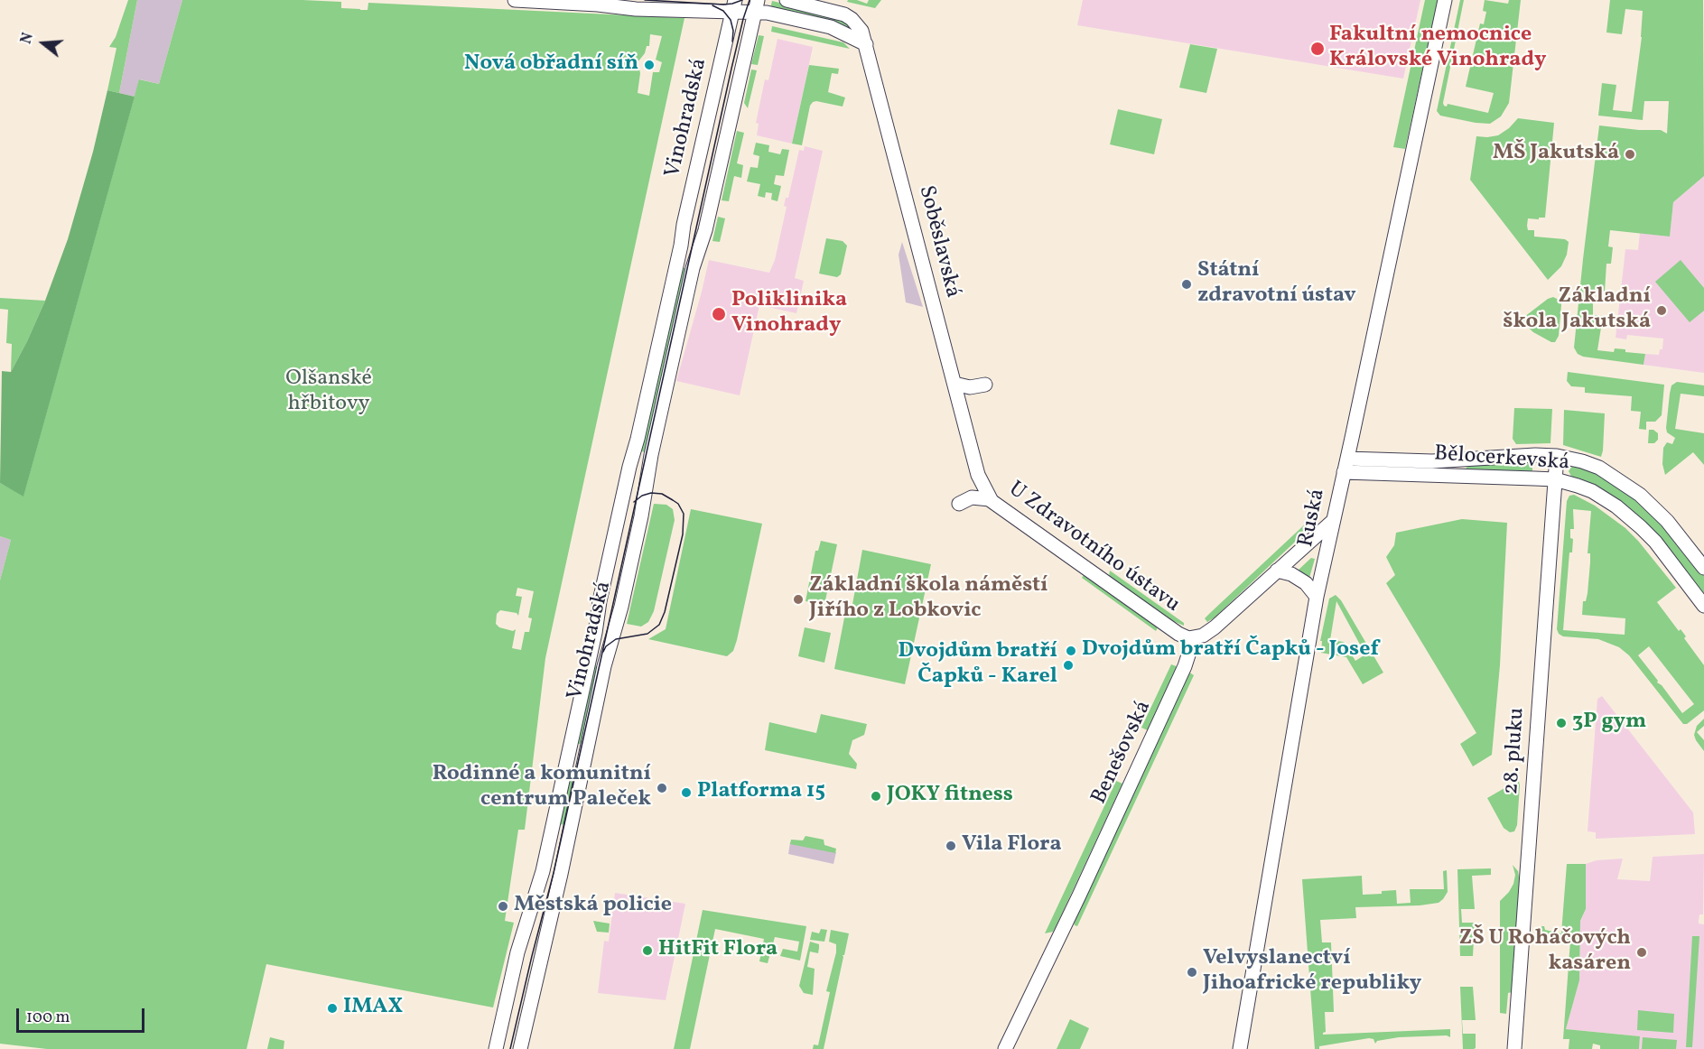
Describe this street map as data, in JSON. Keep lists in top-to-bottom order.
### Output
{
  "streets": {
    "main road": [
      "Vinohradská",
      "Soběslavská",
      "Bělocerkevská",
      "Ruská",
      "U Zdravotního ústavu",
      "28. pluku",
      "Benešovská"
    ]
  },
  "crossings": [
    ["Soběslavská", "U Zdravotního ústavu"],
    ["Bělocerkevská", "Ruská"],
    ["Bělocerkevská", "28. pluku"],
    ["U Zdravotního ústavu", "Benešovská"]
  ],
  "parks": ["Olšanské hřbitovy"],
  "places": [
    "Fakultní nemocnice Královské Vinohrady",
    "Nová obřadní síň",
    "MŠ Jakutská",
    "Státní zdravotní ústav",
    "Základní škola Jakutská",
    "Poliklinika Vinohrady",
    "Základní škola náměstí Jiřího z Lobkovic",
    "Dvojdům bratří Čapků - Josef",
    "Dvojdům bratří Čapků - Karel",
    "3P gym",
    "Rodinné a komunitní centrum Paleček",
    "Platforma 15",
    "JOKY fitness",
    "Vila Flora",
    "Městská policie",
    "HitFit Flora",
    "ZŠ U Roháčových kasáren",
    "Velvyslanectví Jihoafrické republiky",
    "IMAX"
  ],
  "scale_bar": "100 m",
  "north": "left"
}
